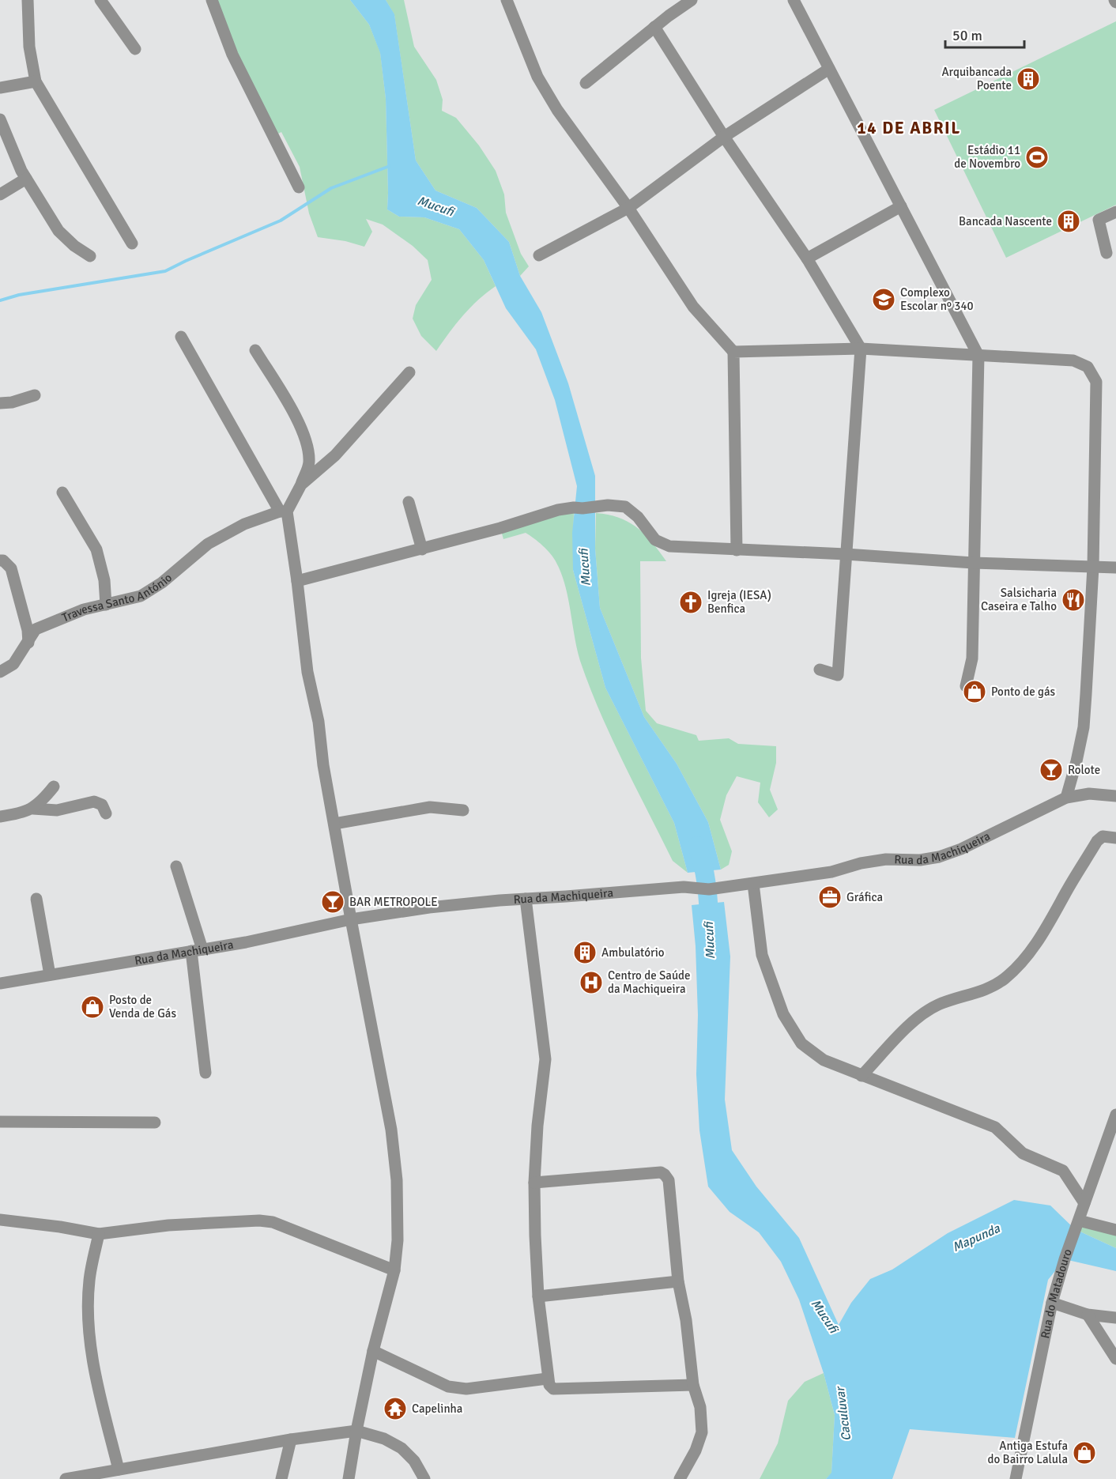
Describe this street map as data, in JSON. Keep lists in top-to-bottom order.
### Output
{
  "streets": {
    "street": ["Travessa Santo António", "Rua da Machiqueira", "Rua do Matadouro"]
  },
  "districts": ["14 DE ABRIL"],
  "water": ["Mucufi", "Mapunda", "Caculuvar"],
  "places": {
    "building": ["Arquibancada Poente", "Bancada Nascente", "Ambulatório"],
    "sports": ["Estádio 11 de Novembro"],
    "school or university": ["Complexo Escolar nº 340"],
    "restaurant": ["Salsicharia Caseira e Talho"],
    "church": ["Igreja (IESA) Benfica"],
    "shop": ["Ponto de gás", "Posto de Venda de Gás", "Antiga Estufa do Bairro Lalula"],
    "bar": ["Rolote", "BAR METROPOLE"],
    "office": ["Gráfica"],
    "hospital": ["Centro de Saúde da Machiqueira"],
    "temple": ["Capelinha"]
  },
  "scale_bar": "50 m"
}
